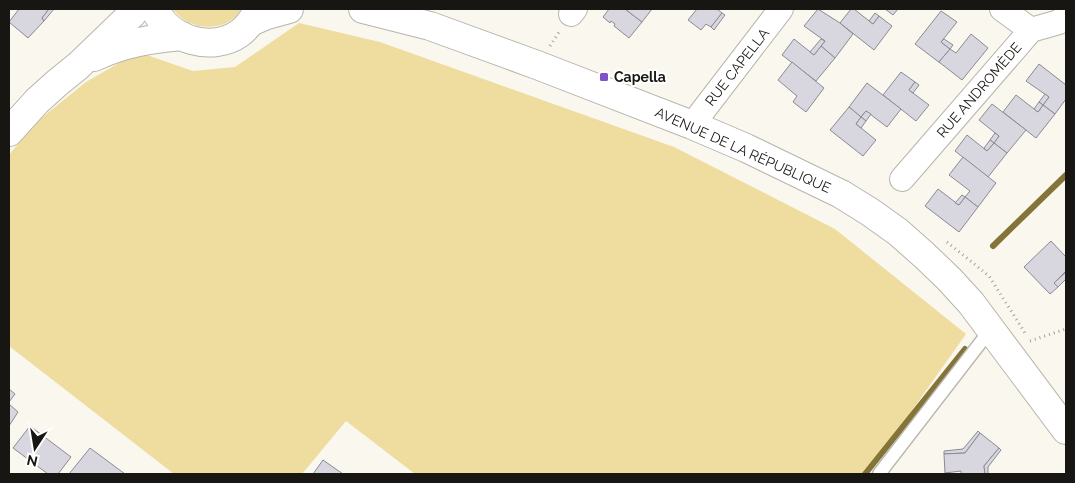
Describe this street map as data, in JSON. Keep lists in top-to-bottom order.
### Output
{
  "streets": {
    "street": ["RUE CAPELLA", "RUE ANDROMÈDE", "AVENUE DE LA RÉPUBLIQUE"]
  },
  "crossings": [
    ["RUE CAPELLA", "AVENUE DE LA RÉPUBLIQUE"]
  ],
  "places": {
    "transit": ["Capella"]
  },
  "north": "bottom"
}
